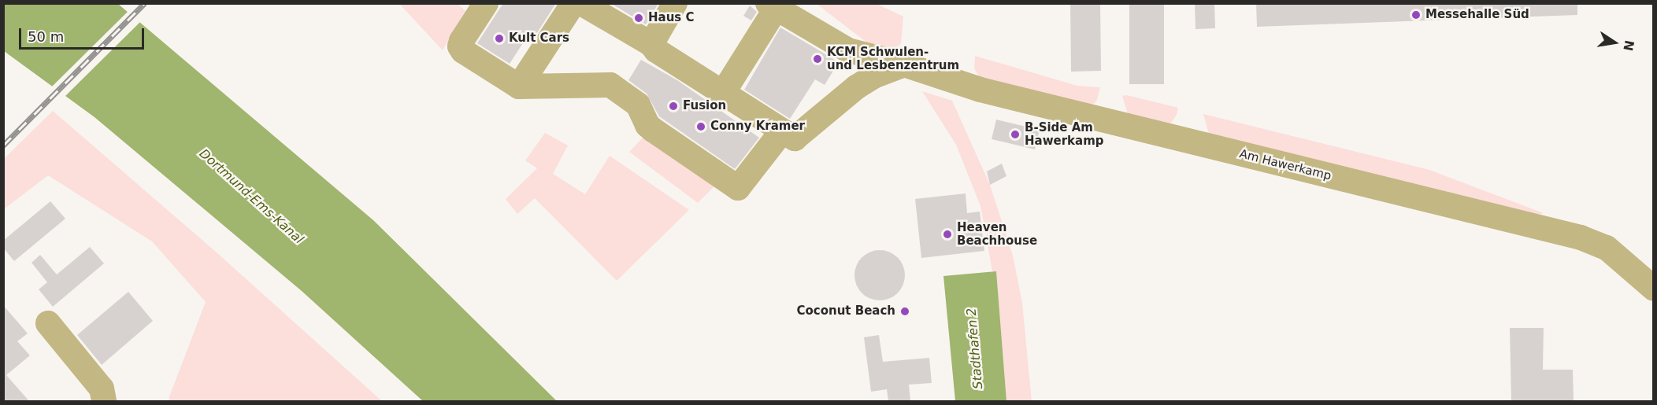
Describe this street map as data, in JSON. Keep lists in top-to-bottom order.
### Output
{
  "streets": {
    "street": ["Am Hawerkamp"]
  },
  "water": ["Dortmund-Ems-Kanal", "Stadthafen 2"],
  "places": [
    "Messehalle Süd",
    "Haus C",
    "Kult Cars",
    "KCM Schwulen- und Lesbenzentrum",
    "Fusion",
    "Conny Kramer",
    "B-Side Am Hawerkamp",
    "Heaven Beachhouse",
    "Coconut Beach"
  ],
  "scale_bar": "50 m",
  "north": "right"
}
